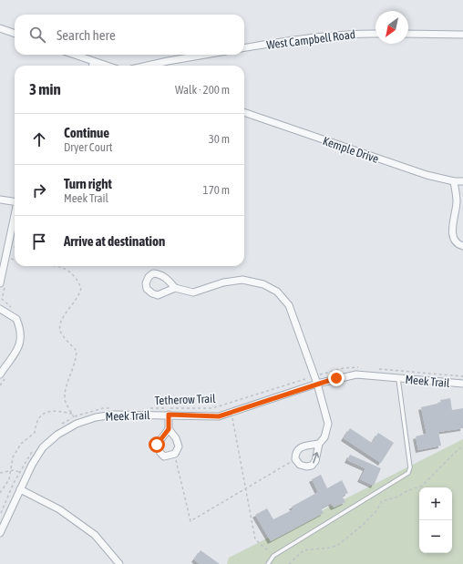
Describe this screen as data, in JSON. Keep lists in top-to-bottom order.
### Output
{
  "streets": {
    "street": ["West Campbell Road", "Kemple Drive", "Meek Trail"],
    "path": ["Tetherow Trail"]
  },
  "north": "bottom left",
  "page": {
    "search": "Search here",
    "heading": ["3 min", "Walk · 200 m"],
    "list": [
      ["Continue", "Dryer Court", "30 m"],
      ["Turn right", "Meek Trail", "170 m"],
      "Arrive at destination"
    ],
    "map_buttons": ["+", "−"]
  }
}
